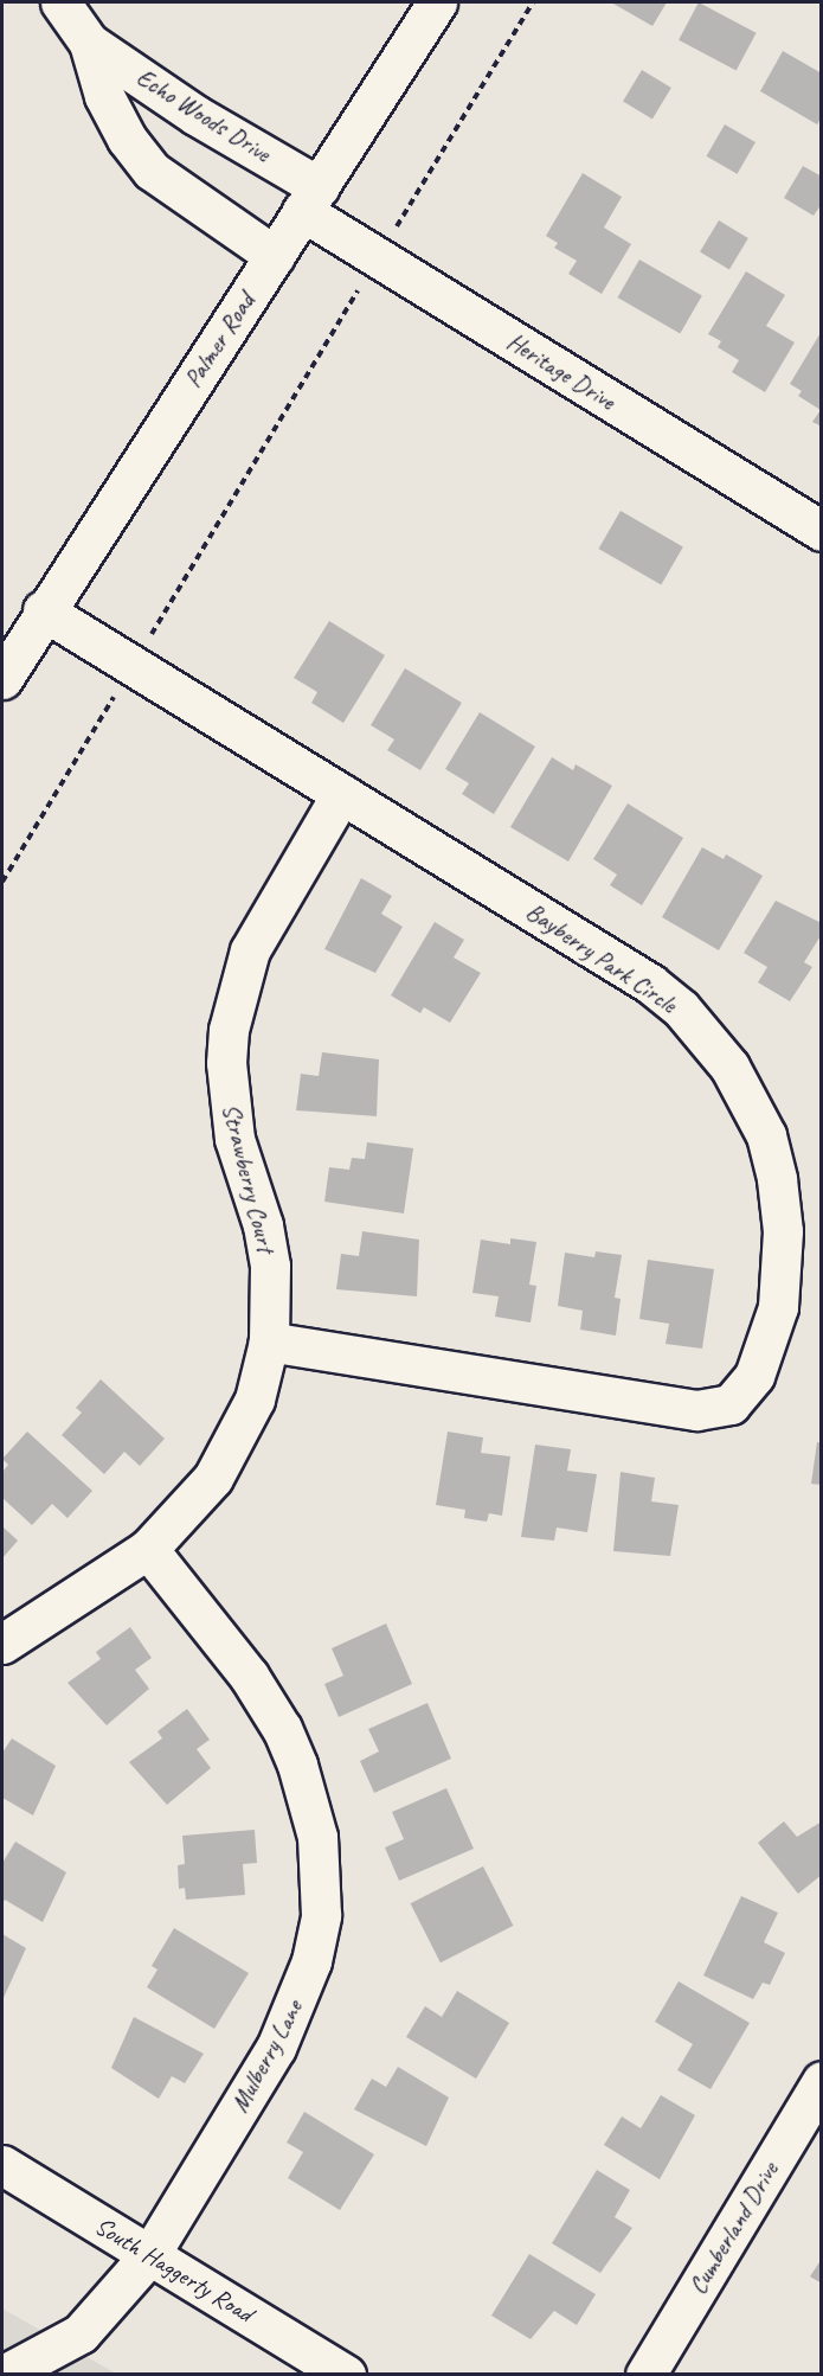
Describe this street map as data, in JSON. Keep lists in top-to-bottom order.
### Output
{
  "streets": {
    "street": [
      "Echo Woods Drive",
      "Palmer Road",
      "Heritage Drive",
      "Bayberry Park Circle",
      "Strawberry Court",
      "Mulberry Lane",
      "Cumberland Drive",
      "South Haggerty Road"
    ]
  },
  "crossings": [
    ["Echo Woods Drive", "Palmer Road"],
    ["Echo Woods Drive", "Heritage Drive"],
    ["Palmer Road", "Heritage Drive"],
    ["Palmer Road", "Bayberry Park Circle"],
    ["Bayberry Park Circle", "Strawberry Court"],
    ["Strawberry Court", "Mulberry Lane"],
    ["Mulberry Lane", "South Haggerty Road"]
  ]
}
